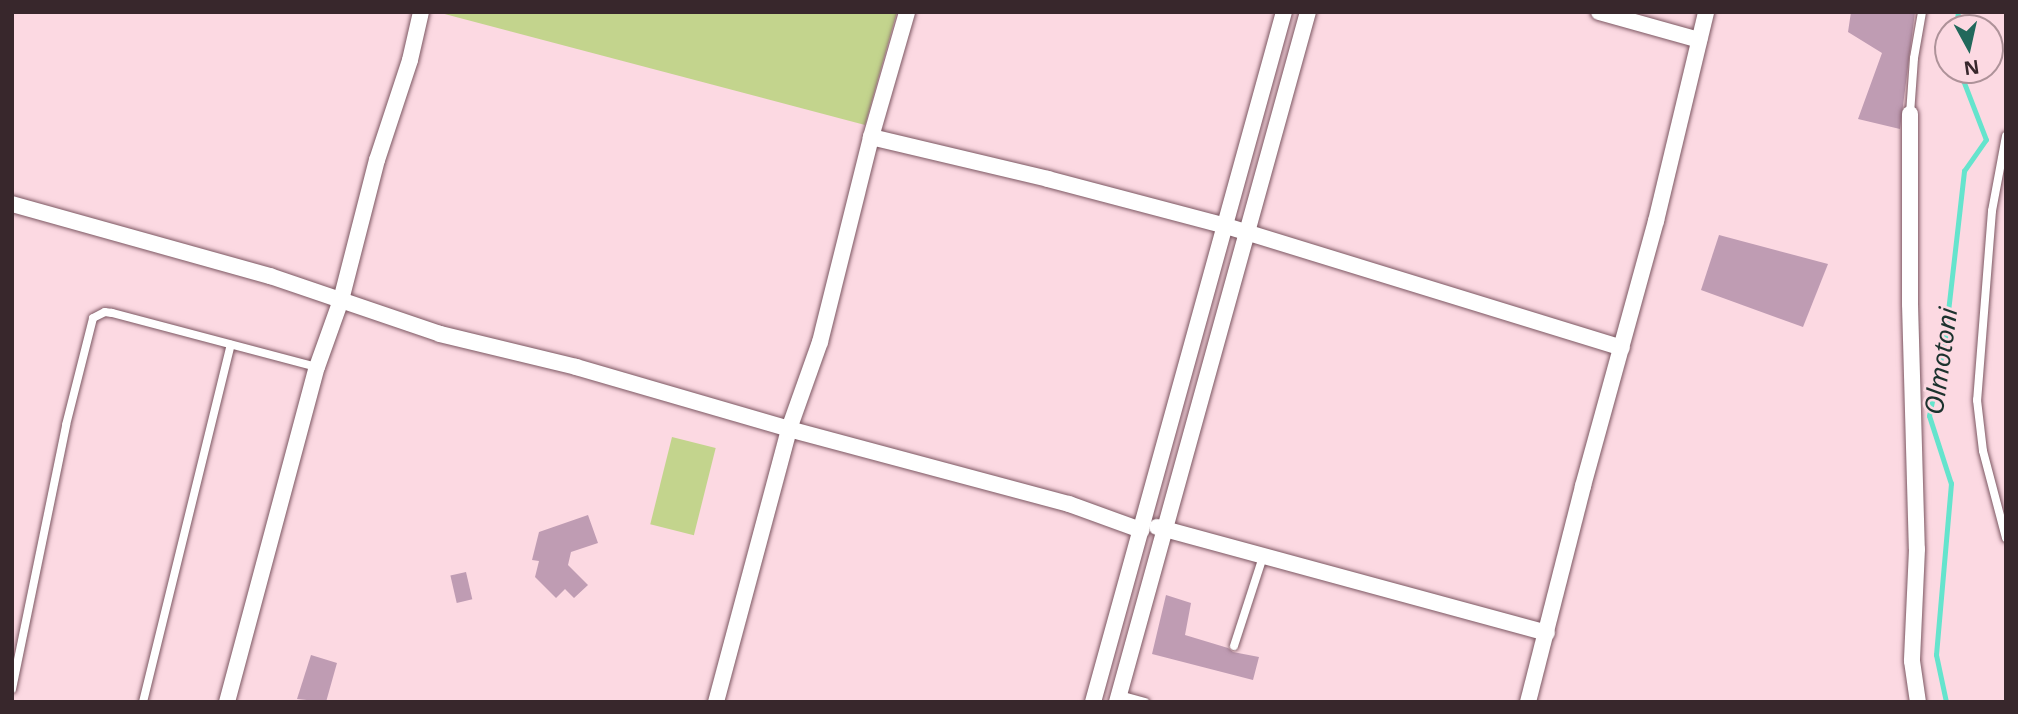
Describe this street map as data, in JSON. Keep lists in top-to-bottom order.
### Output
{
  "water": ["Olmotoni"],
  "north": "bottom"
}
